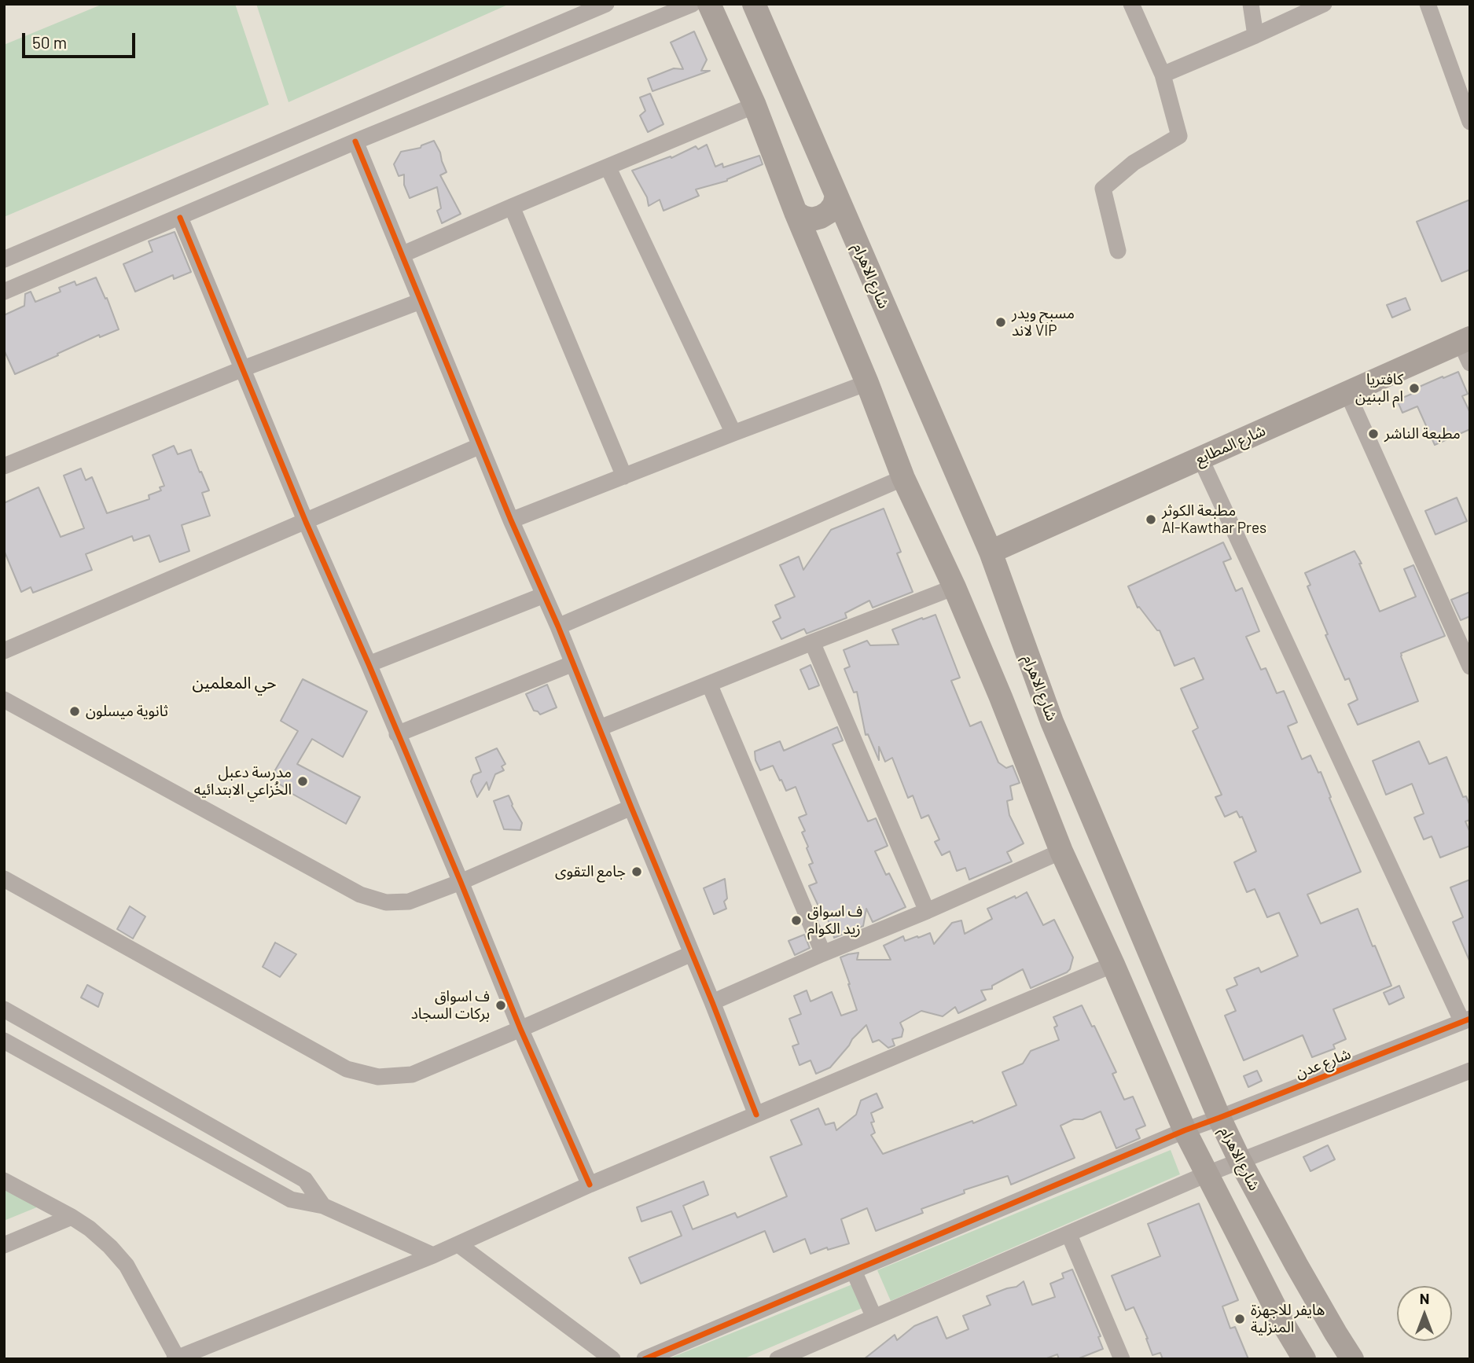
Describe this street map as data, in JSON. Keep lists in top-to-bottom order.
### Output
{
  "streets": {
    "main road": ["شارع الاهرام", "شارع المطابع"],
    "street": ["شارع عدن"]
  },
  "crossings": [
    ["شارع الاهرام", "شارع المطابع"],
    ["شارع الاهرام", "شارع عدن"]
  ],
  "districts": ["حي المعلمین"],
  "places": [
    "مسبح ويدر لاند VIP",
    "كافتريا ام البنين",
    "مطبعة الناشر",
    "مطبعة الكوثر Al-Kawthar Pres",
    "ثانوية ميسلون",
    "مدرسة دعبل الخُزاعي الابتدائيه",
    "جامع التقوى",
    "ف اسواق زيد الكوام",
    "ف اسواق بركات السجاد",
    "هايفر للاجهزة المنزلية"
  ],
  "scale_bar": "50 m",
  "north": "top"
}
